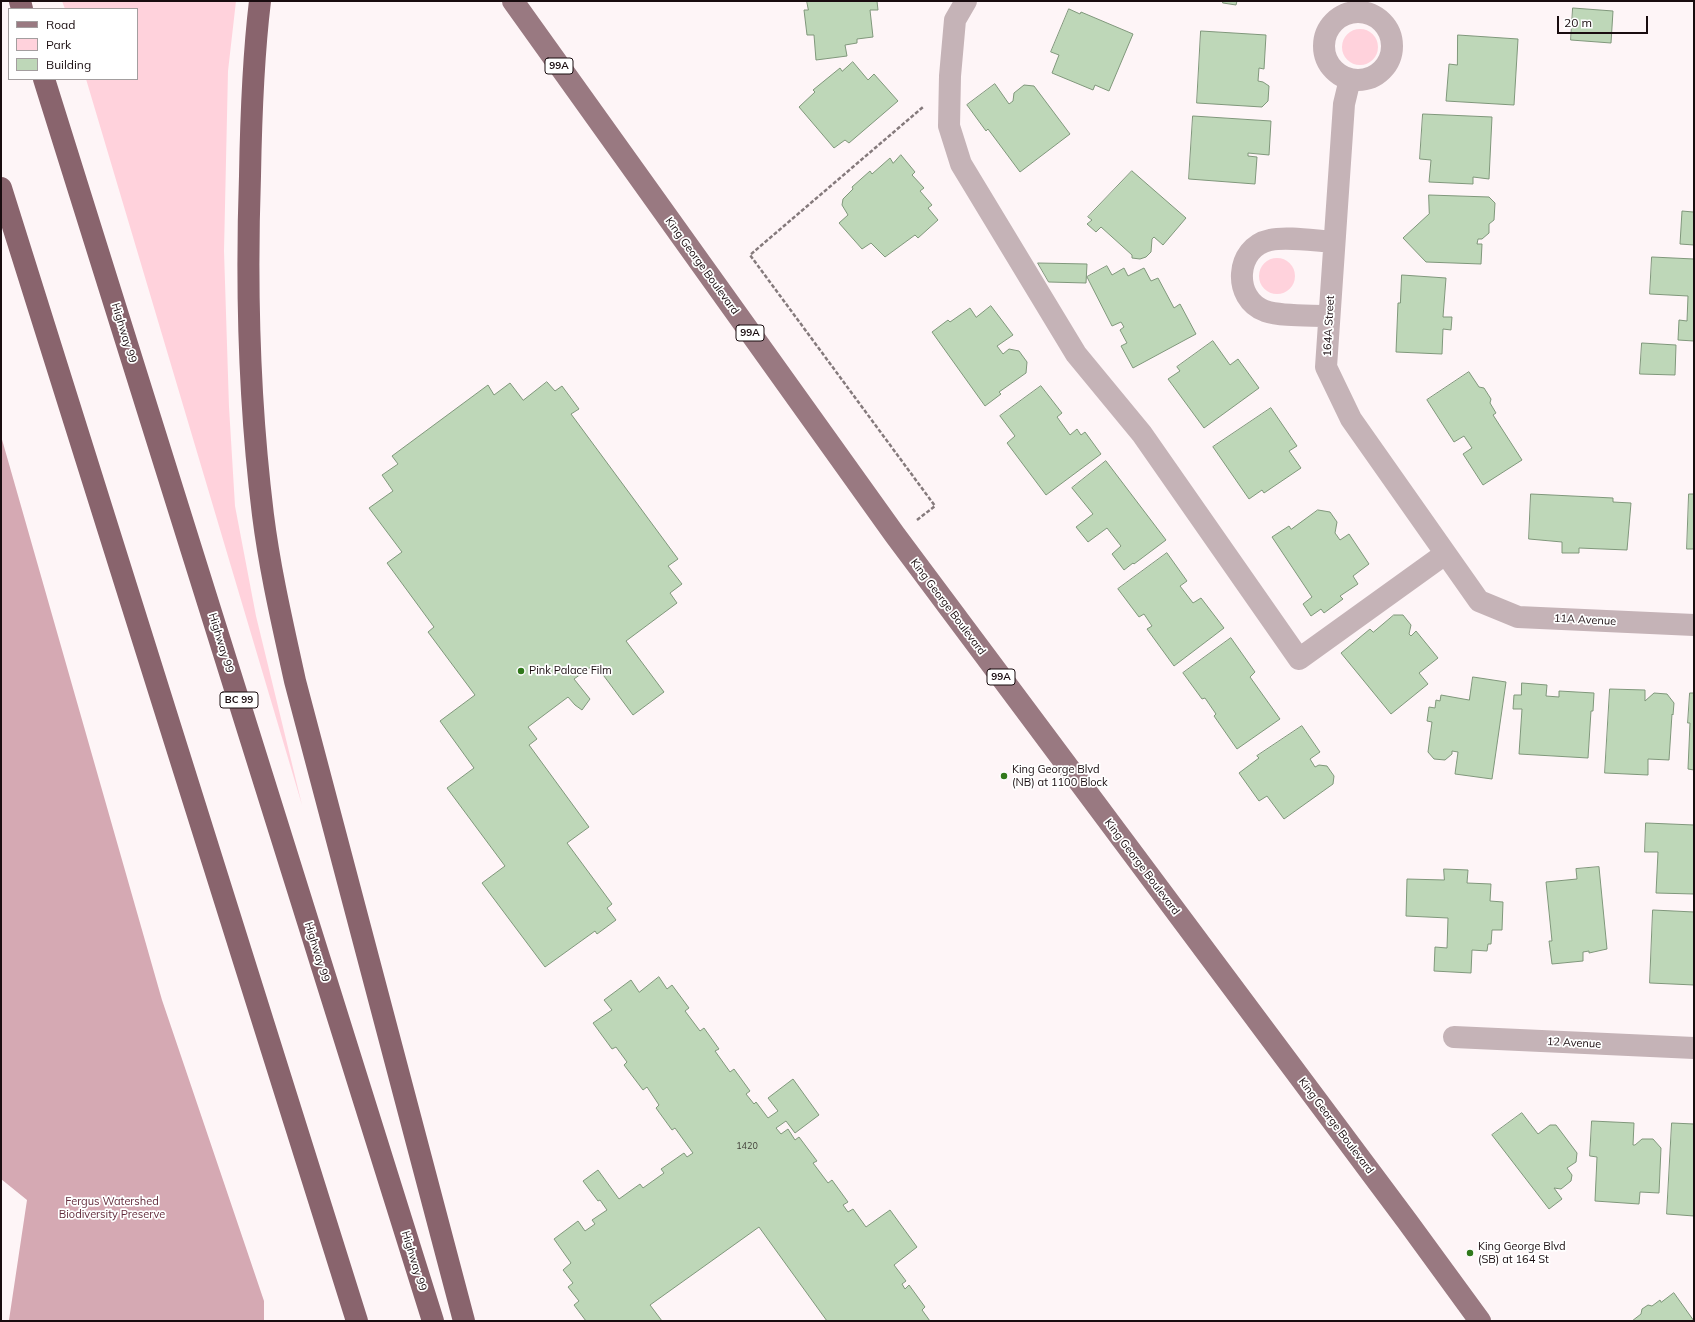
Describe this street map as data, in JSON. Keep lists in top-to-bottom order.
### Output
{
  "streets": {
    "highway": ["Highway 99", "BC 99"],
    "main road": ["99A", "King George Boulevard"],
    "street": ["164A Street", "11A Avenue", "12 Avenue"]
  },
  "crossings": [
    ["164A Street", "11A Avenue"]
  ],
  "parks": ["Fergus Watershed Biodiversity Preserve"],
  "places": ["Pink Palace Film", "King George Blvd (NB) at 1100 Block", "King George Blvd (SB) at 164 St"],
  "house_numbers": ["1420"],
  "legend": ["Road", "Park", "Building"],
  "scale_bar": "20 m"
}
